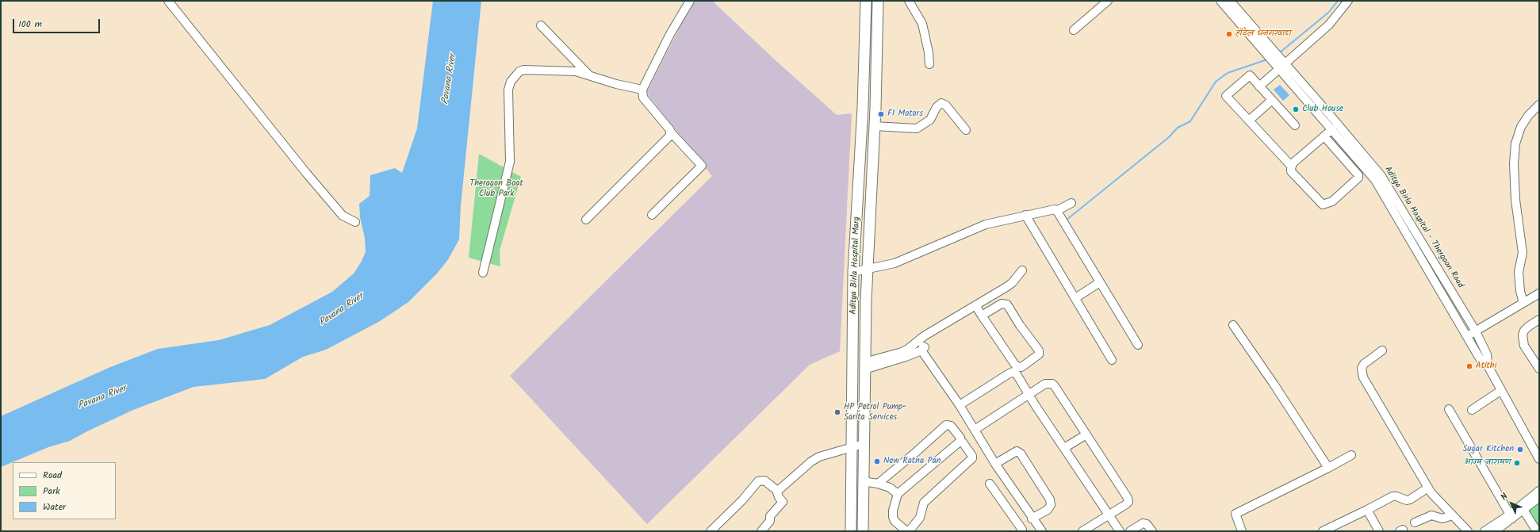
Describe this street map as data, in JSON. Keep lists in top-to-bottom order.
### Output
{
  "streets": {
    "main road": ["Aditya Birla Hospital Marg"],
    "street": ["Aditya Birla Hospital - Thergaon Road"]
  },
  "water": ["Pavana River"],
  "parks": ["Theragon Boat Club Park"],
  "places": [
    "हॉटेल धनगरवाडा",
    "Club House",
    "F1 Motors",
    "Atithi",
    "HP Petrol Pump- Sarita Services",
    "Sugar Kitchen",
    "New Ratna Pan",
    "भाग्य नारायण"
  ],
  "legend": ["Road", "Park", "Water"],
  "scale_bar": "100 m",
  "north": "top left"
}
